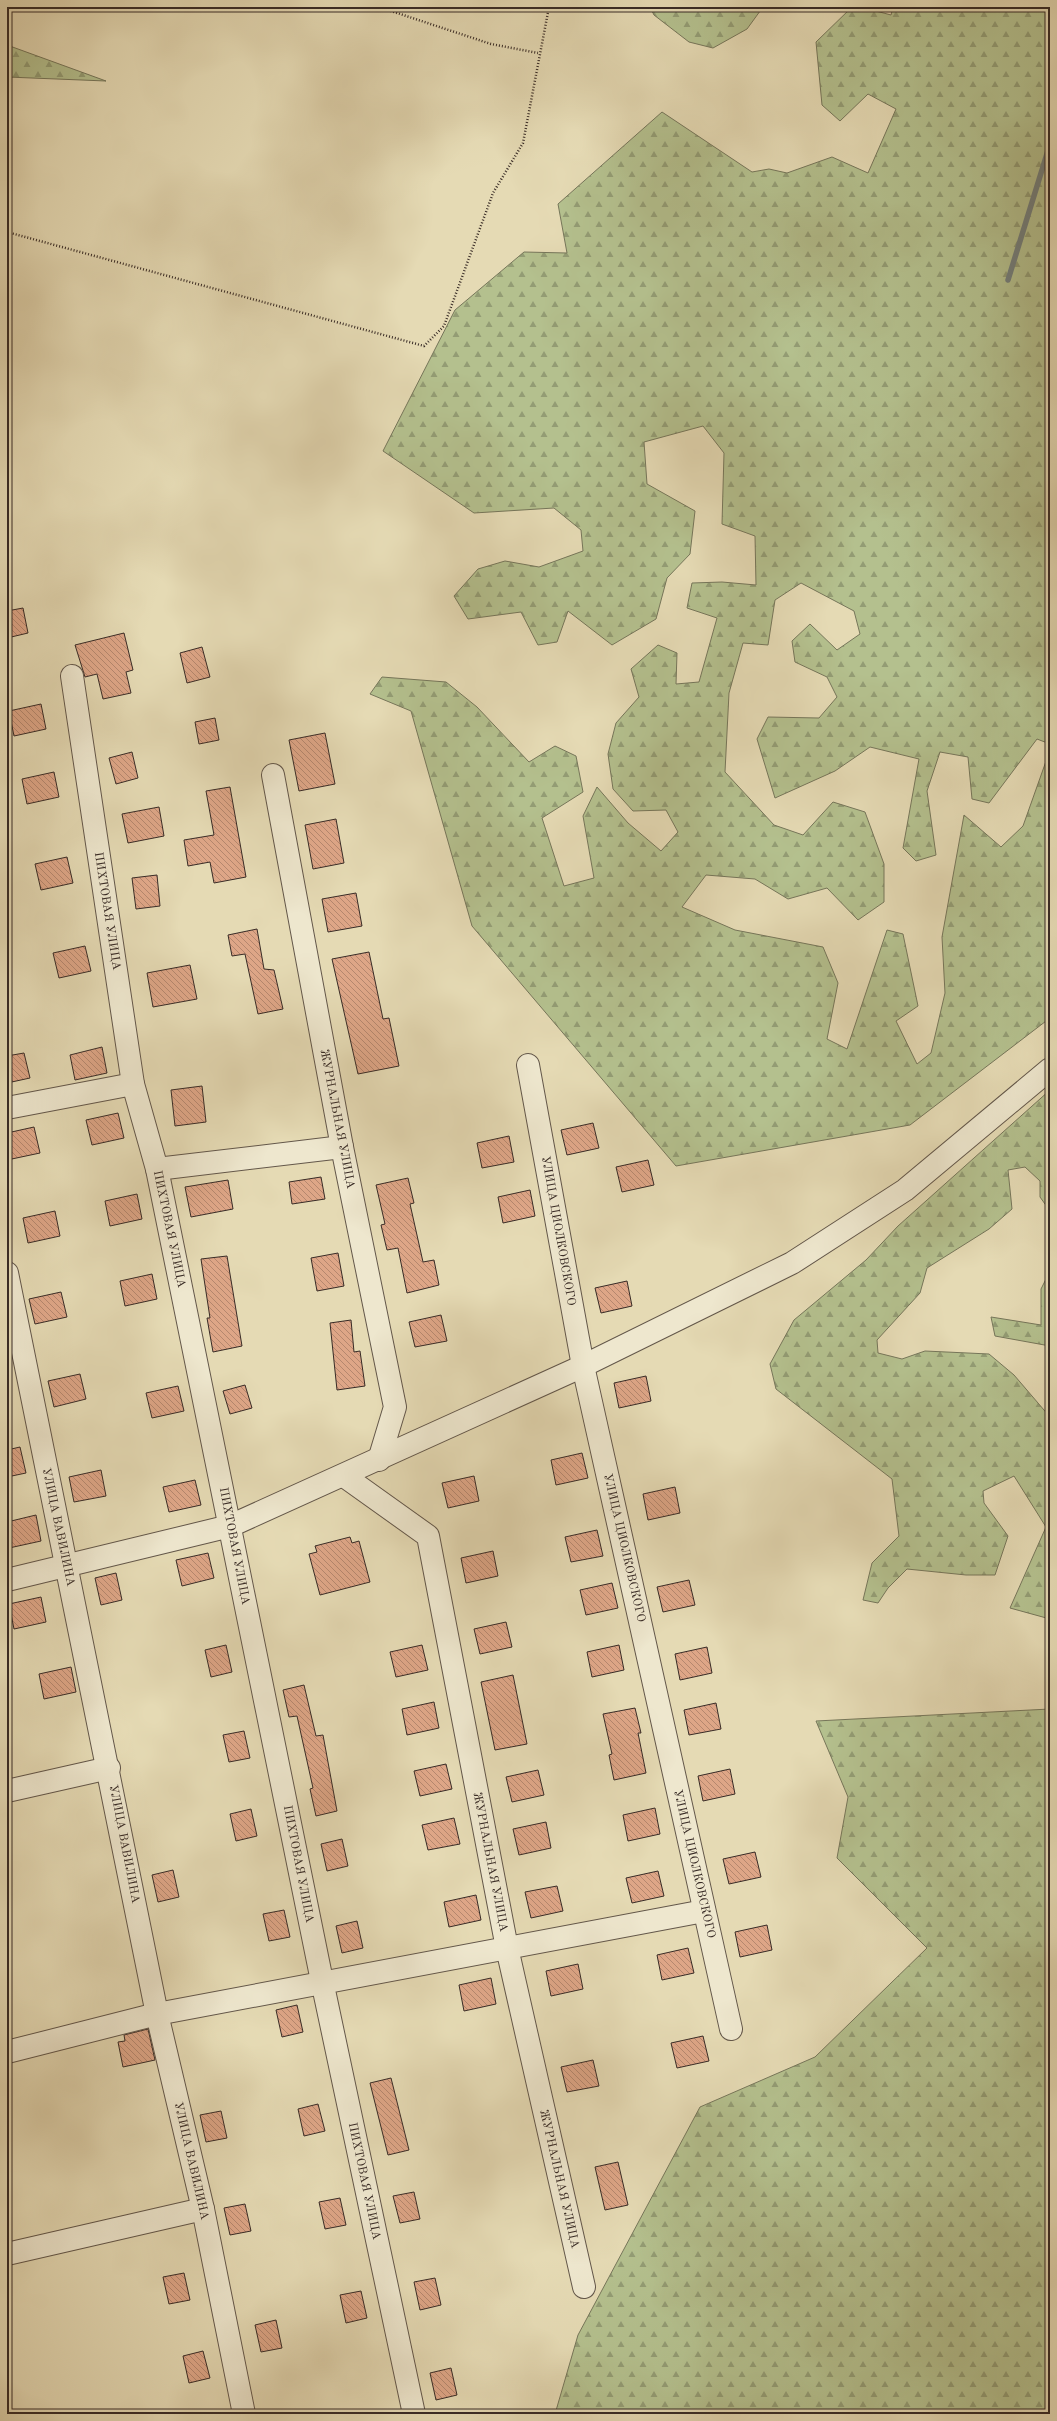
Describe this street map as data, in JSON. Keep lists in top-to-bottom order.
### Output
{
  "streets": {
    "street": [
      "ПИХТОВАЯ УЛИЦА",
      "ЖУРНАЛЬНАЯ УЛИЦА",
      "УЛИЦА ЦИОЛКОВСКОГО",
      "УЛИЦА ВАВИЛИНА"
    ]
  }
}
